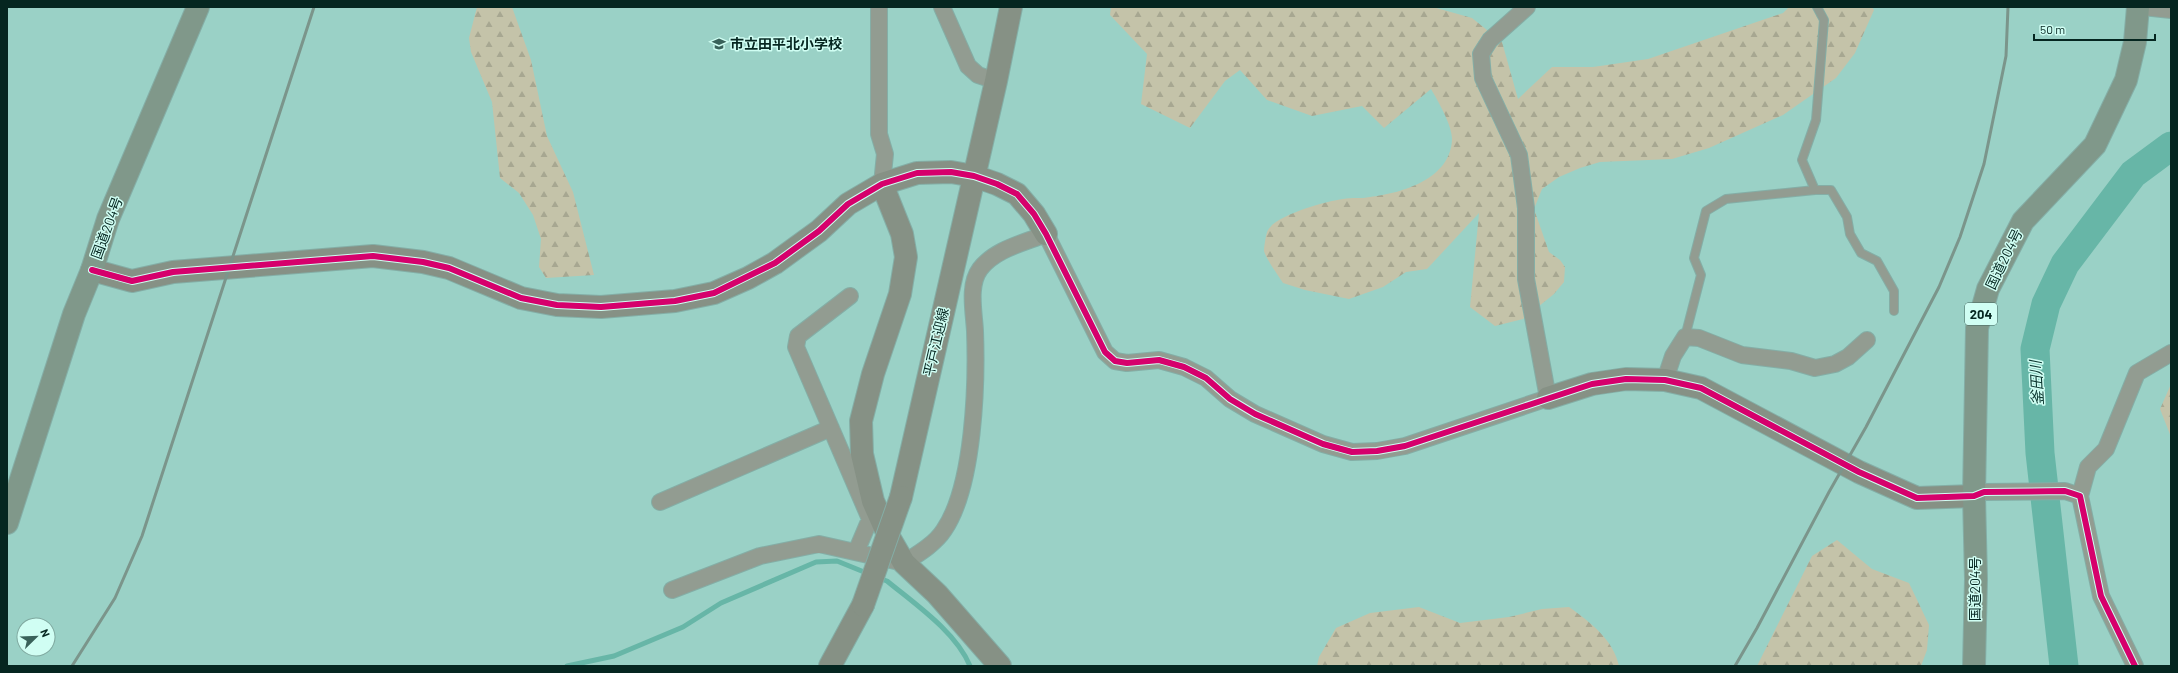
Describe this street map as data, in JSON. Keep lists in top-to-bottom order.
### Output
{
  "streets": {
    "highway": ["国道204号", "204"],
    "street": ["平戸江迎線"]
  },
  "water": ["釜田川"],
  "places": {
    "school or university": ["市立田平北小学校"]
  },
  "scale_bar": "50 m",
  "north": "top right"
}
